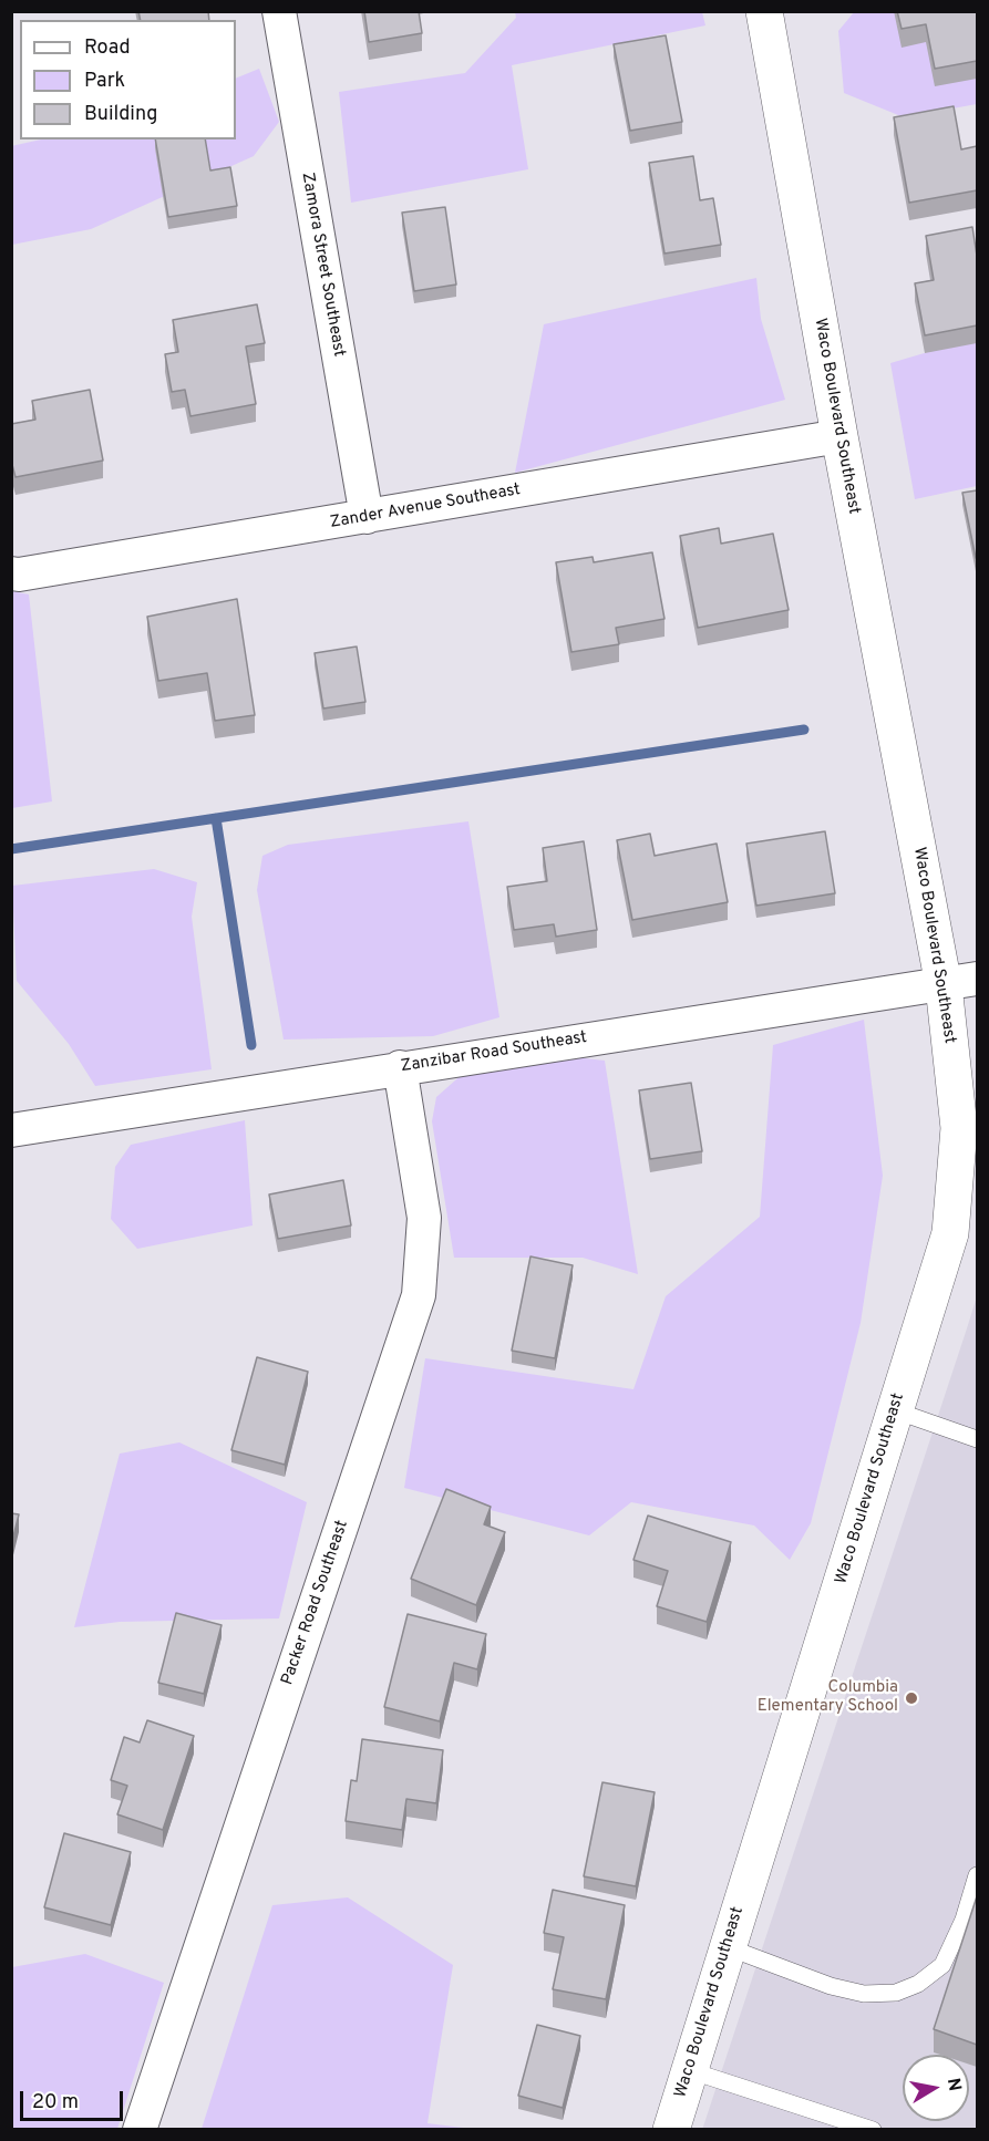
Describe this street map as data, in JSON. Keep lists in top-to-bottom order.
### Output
{
  "streets": {
    "street": [
      "Zamora Street Southeast",
      "Waco Boulevard Southeast",
      "Zander Avenue Southeast",
      "Zanzibar Road Southeast",
      "Packer Road Southeast"
    ]
  },
  "crossings": [
    ["Zamora Street Southeast", "Zander Avenue Southeast"],
    ["Waco Boulevard Southeast", "Zander Avenue Southeast"],
    ["Waco Boulevard Southeast", "Zanzibar Road Southeast"],
    ["Zanzibar Road Southeast", "Packer Road Southeast"]
  ],
  "places": ["Columbia Elementary School"],
  "legend": ["Road", "Park", "Building"],
  "scale_bar": "20 m",
  "north": "right"
}
